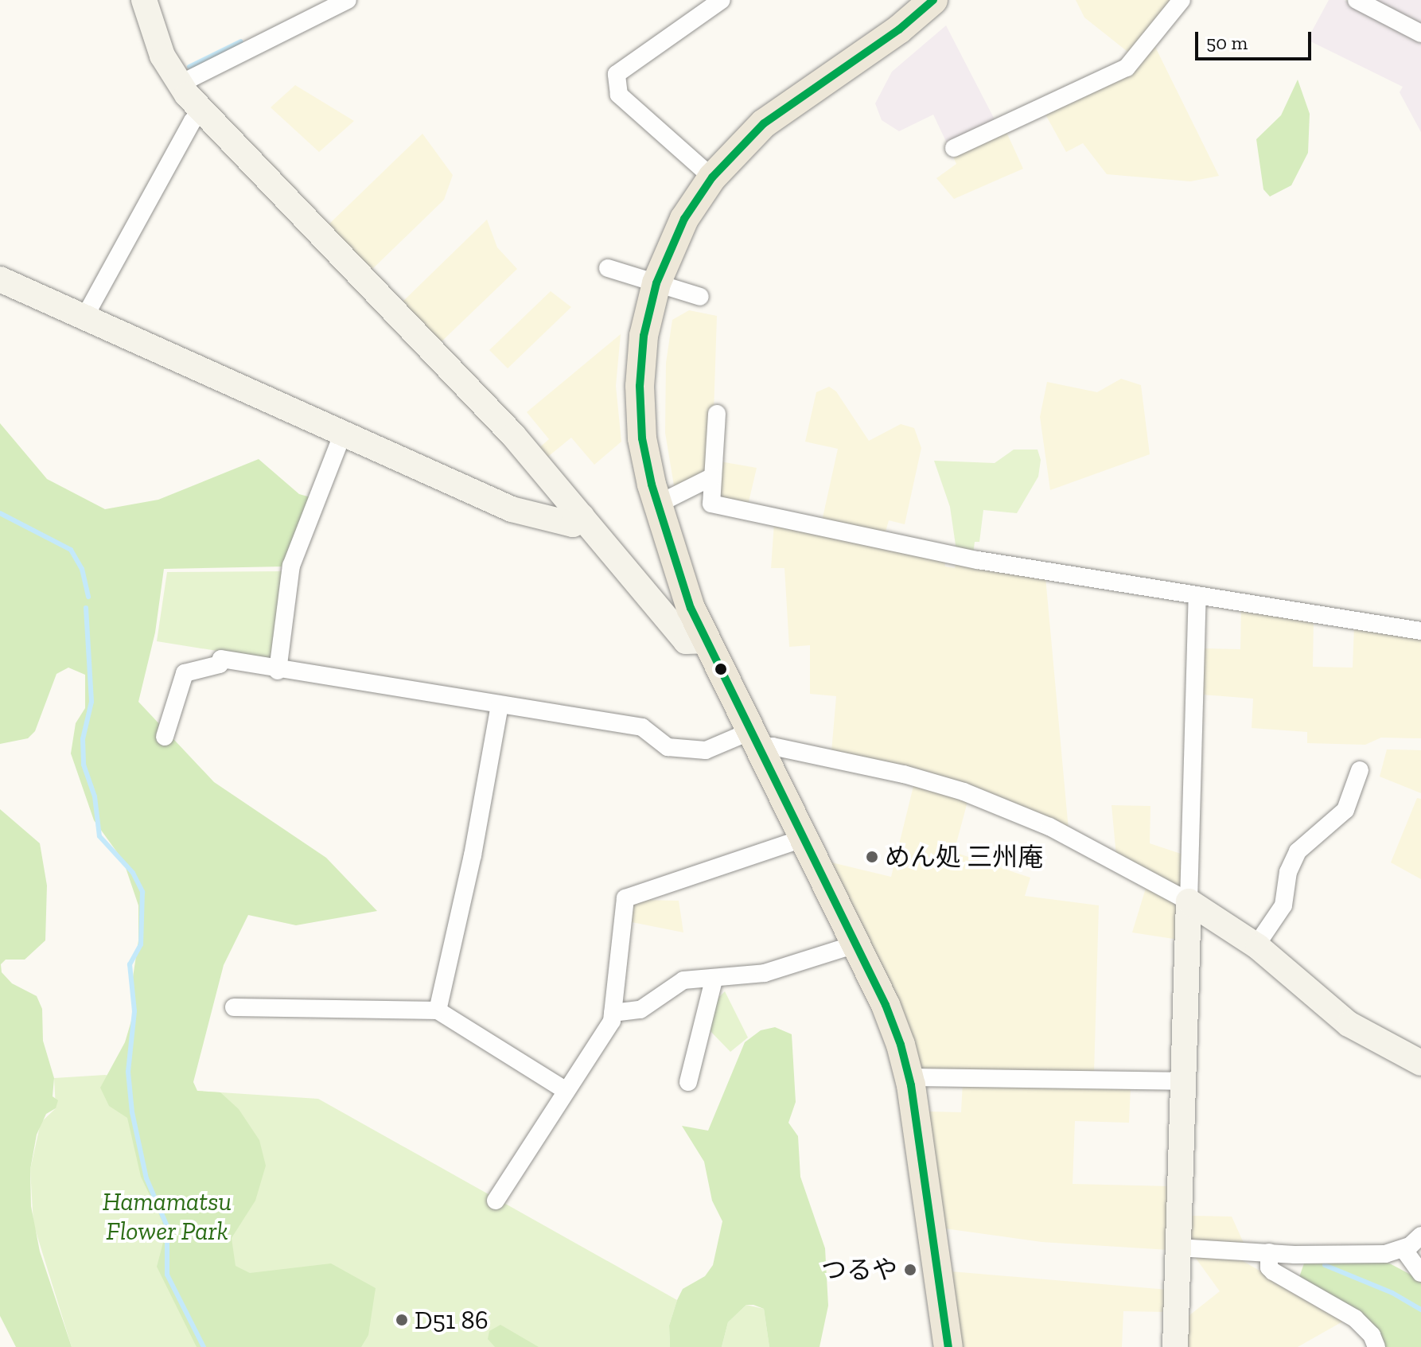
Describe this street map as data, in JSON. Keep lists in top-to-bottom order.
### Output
{
  "parks": ["Hamamatsu Flower Park"],
  "places": ["めん処 三州庵", "つるや", "D51 86"],
  "scale_bar": "50 m"
}
